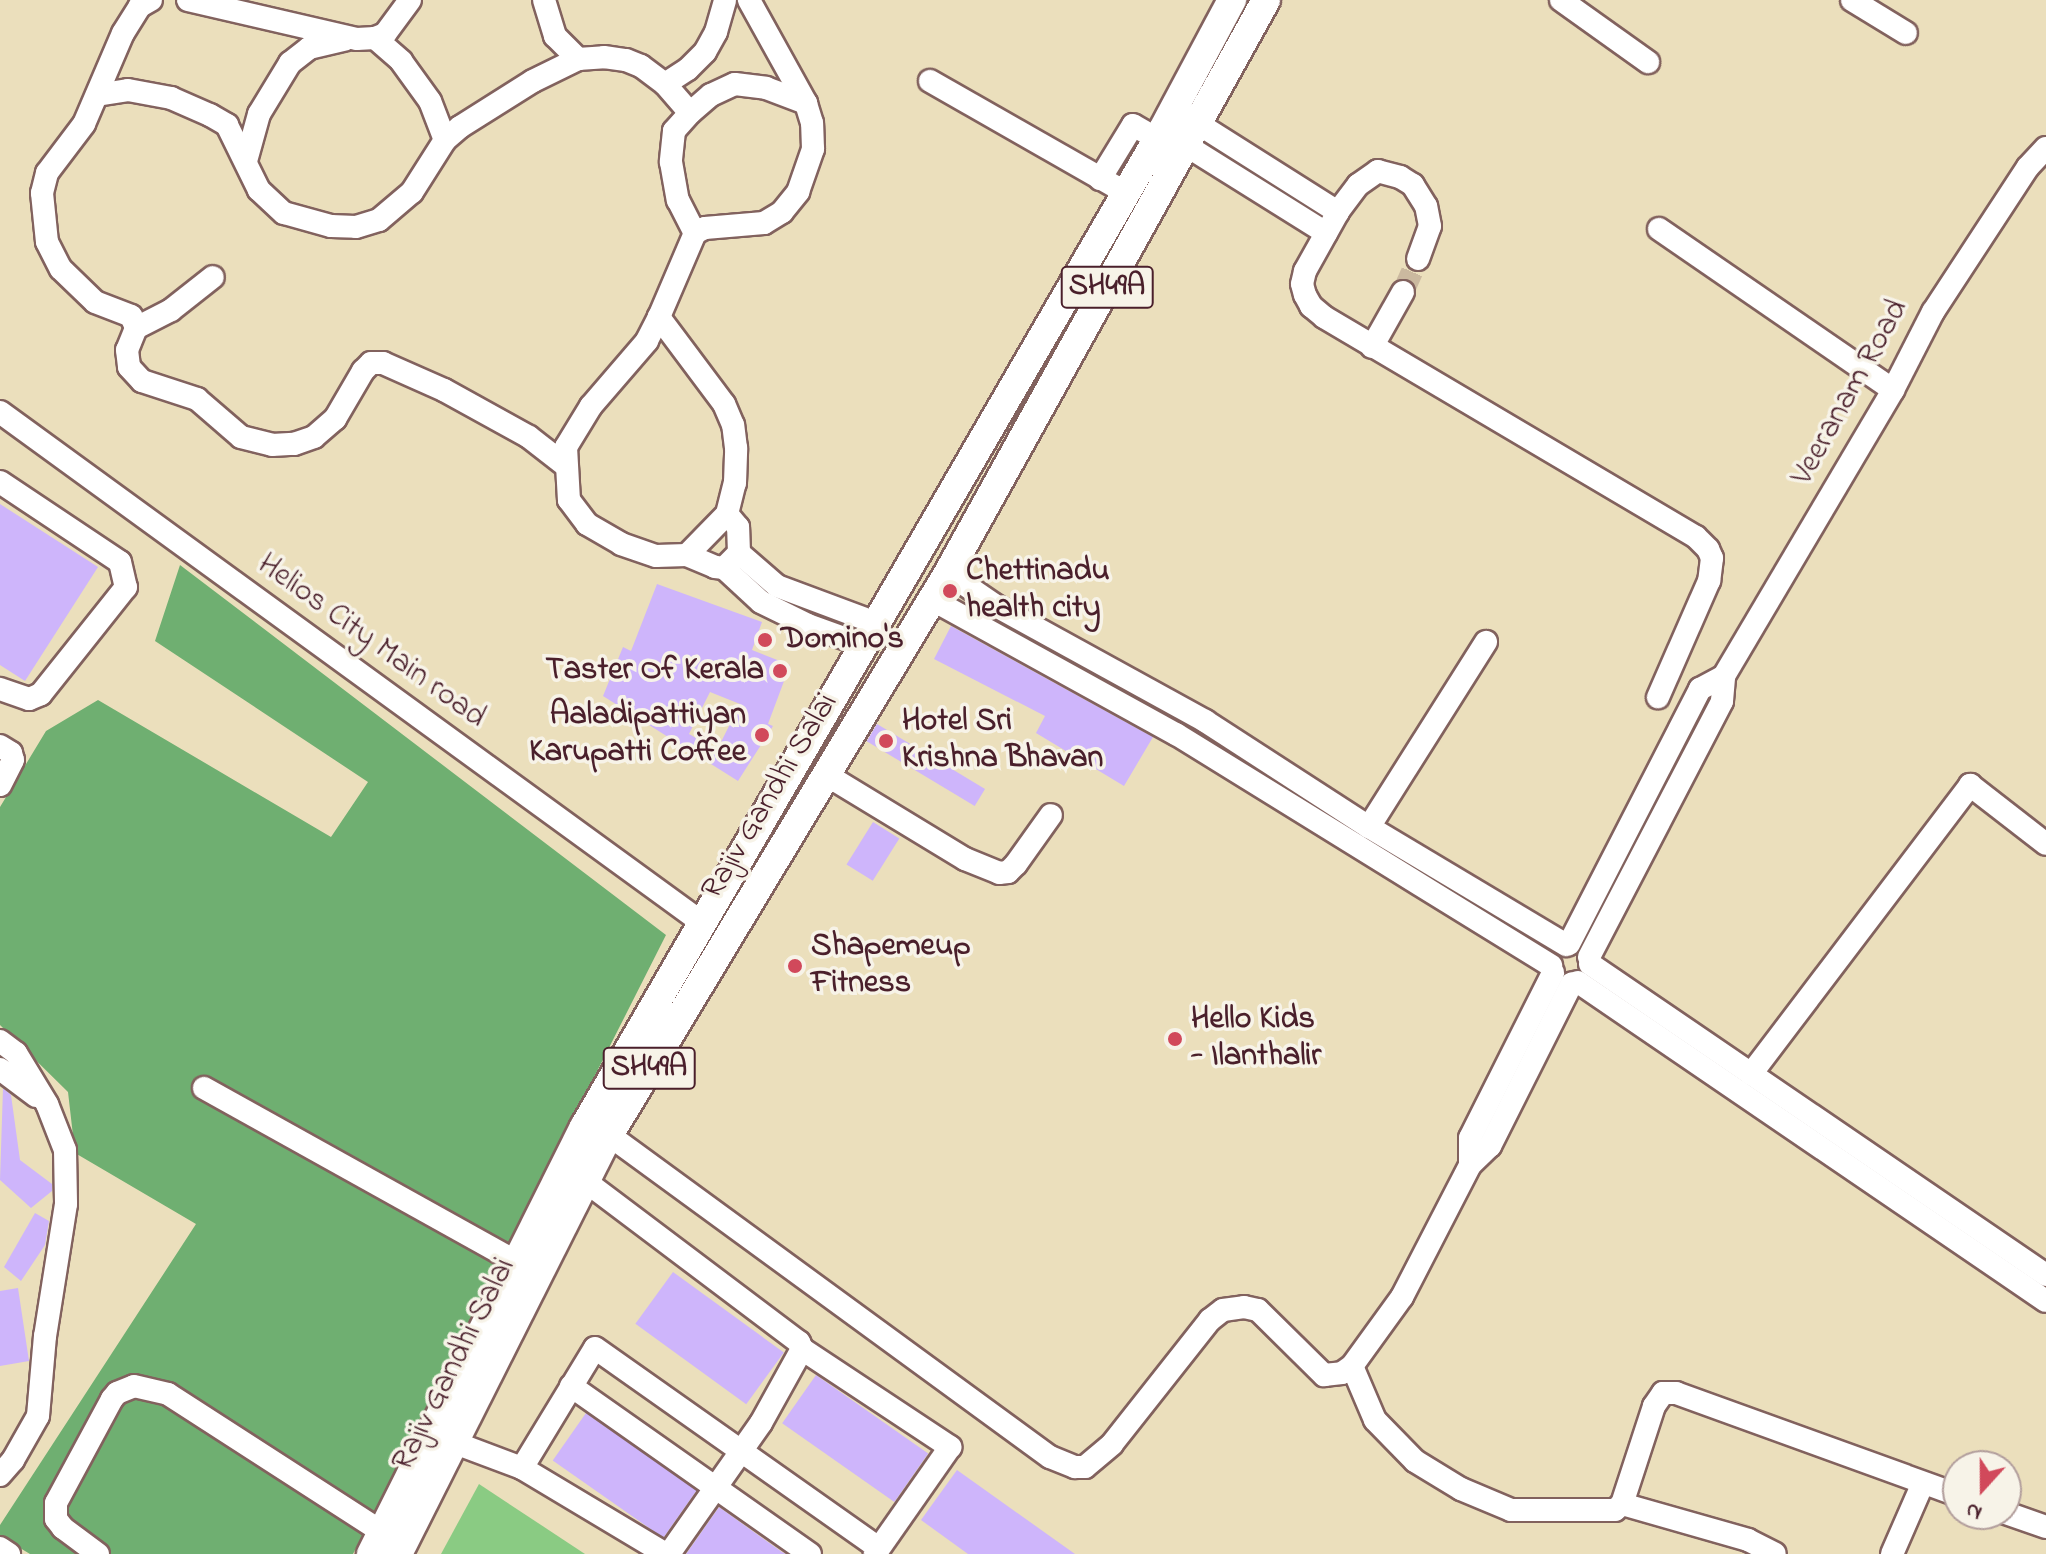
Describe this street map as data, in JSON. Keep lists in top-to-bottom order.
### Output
{
  "streets": {
    "main road": ["SH49A", "Rajiv Gandhi Salai"],
    "street": ["Veeranam Road", "Helios City Main road"]
  },
  "crossings": [
    ["Helios City Main road", "Rajiv Gandhi Salai"]
  ],
  "places": [
    "Chettinadu health city",
    "Domino's",
    "Taster Of Kerala",
    "Aaladipattiyan Karupatti Coffee",
    "Hotel Sri Krishna Bhavan",
    "Shapemeup Fitness",
    "Hello Kids - Ilanthalir"
  ],
  "north": "bottom"
}
